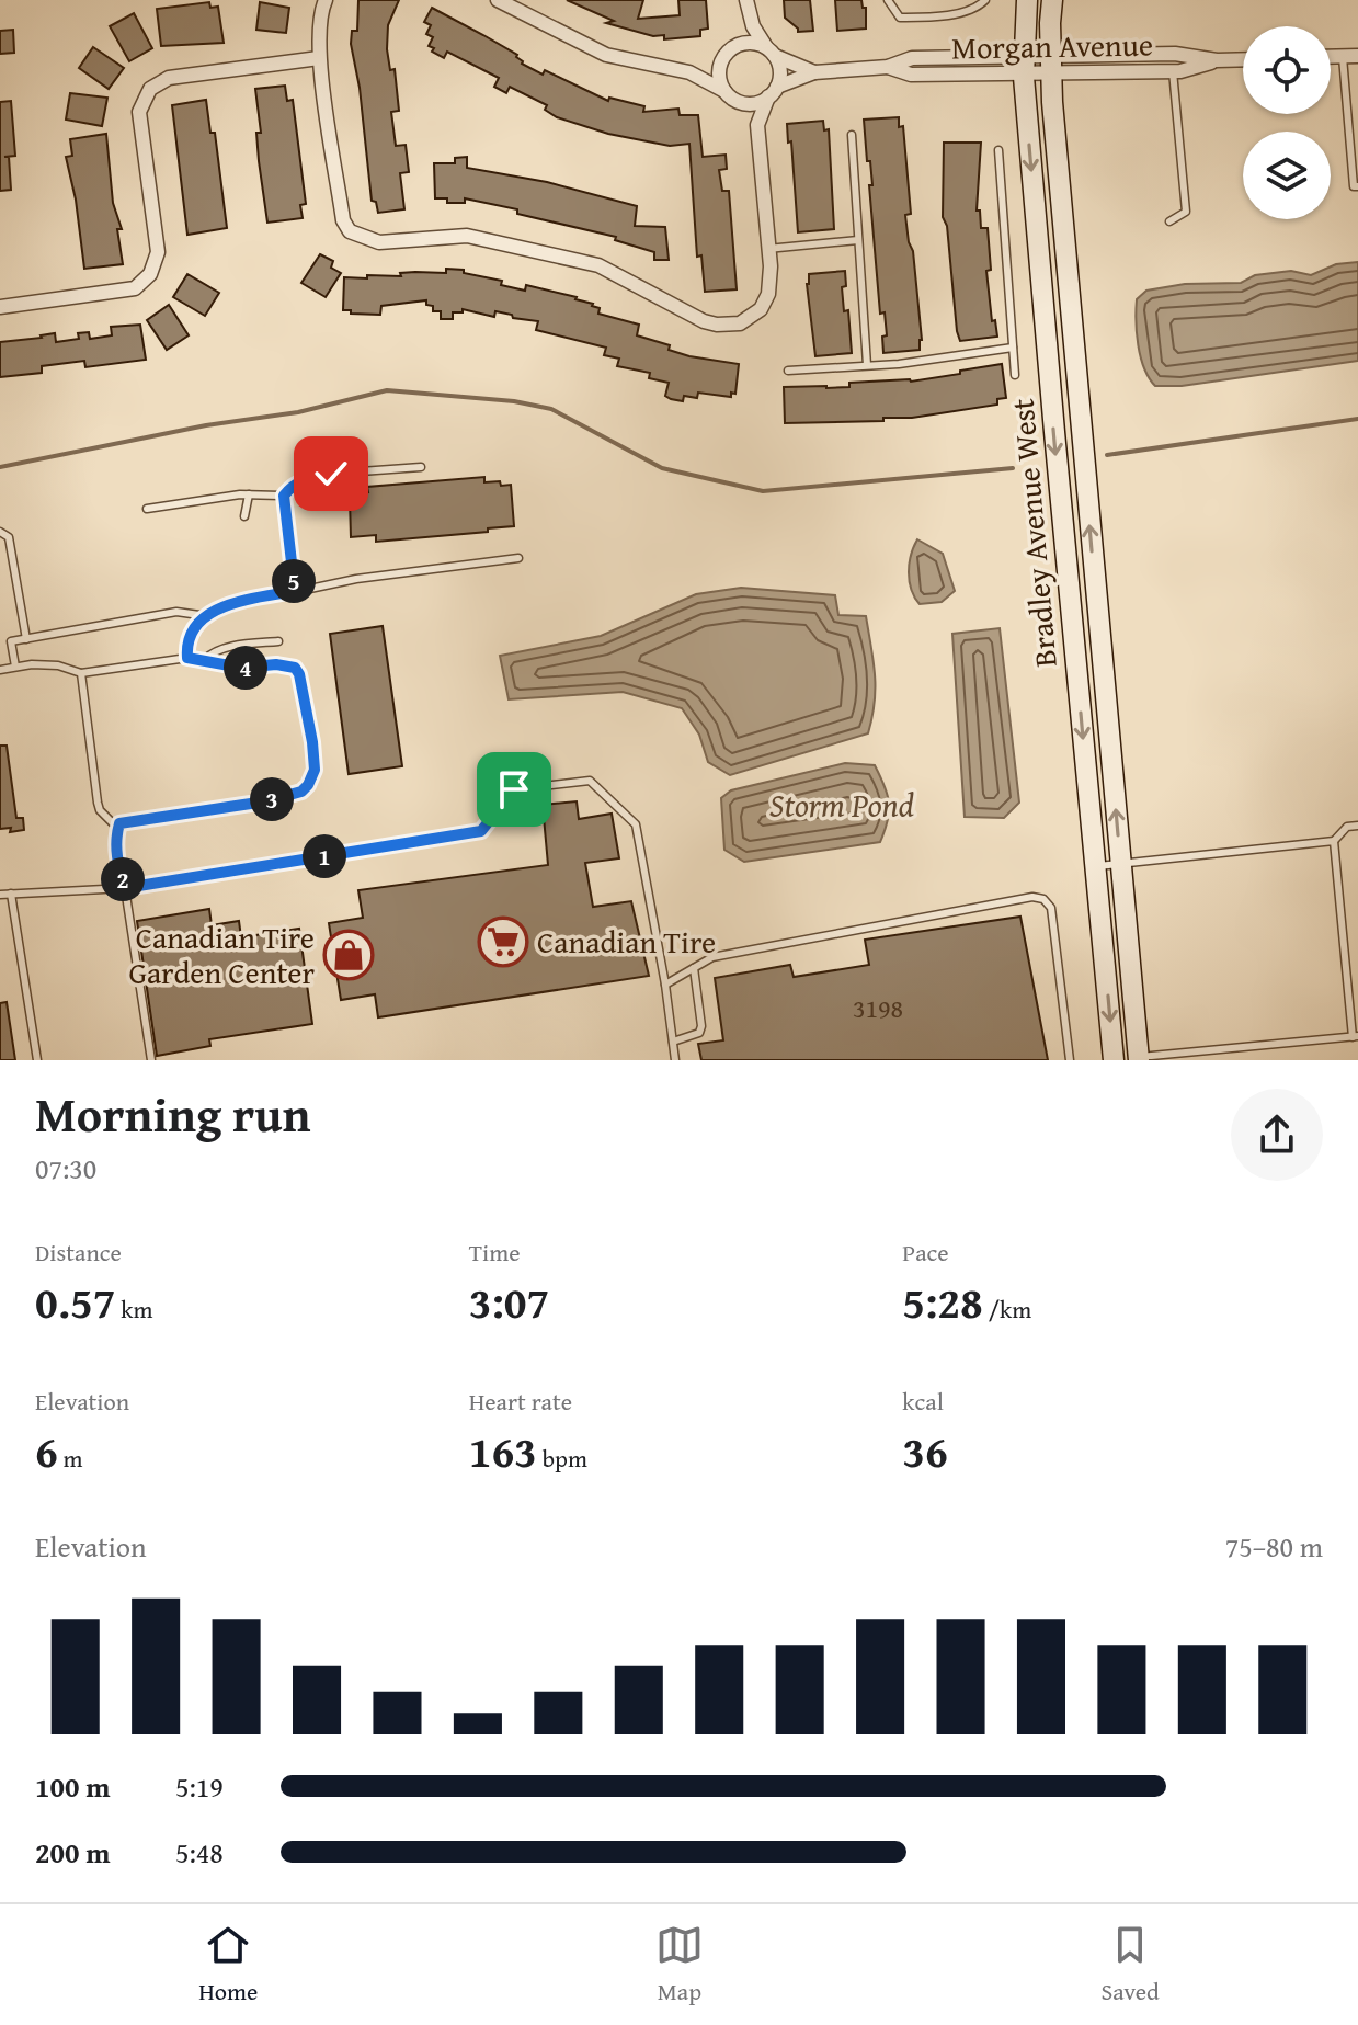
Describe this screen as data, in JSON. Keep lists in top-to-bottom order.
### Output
{
  "streets": {
    "main road": ["Bradley Avenue West"],
    "street": ["Morgan Avenue"]
  },
  "crossings": [
    ["Morgan Avenue", "Bradley Avenue West"]
  ],
  "water": ["Storm Pond"],
  "places": {
    "supermarket": ["Canadian Tire"],
    "shop": ["Canadian Tire Garden Center"]
  },
  "house_numbers": ["3198"],
  "page": {
    "pins": [
      "5",
      "4",
      "3",
      "1",
      "2"
    ],
    "heading": ["Morning run", "07:30"],
    "stats": [
      ["Distance", "0.57 km"],
      ["Time", "3:07"],
      ["Pace", "5:28 /km"],
      ["Elevation", "6 m"],
      ["Heart rate", "163 bpm"],
      ["kcal", "36"]
    ],
    "chart": ["Elevation", "75–80 m"],
    "list": [
      {
        "name": "100 m",
        "note": "5:19"
      },
      {
        "name": "200 m",
        "note": "5:48"
      }
    ],
    "tabs": ["Home", "Map", "Saved"]
  }
}
